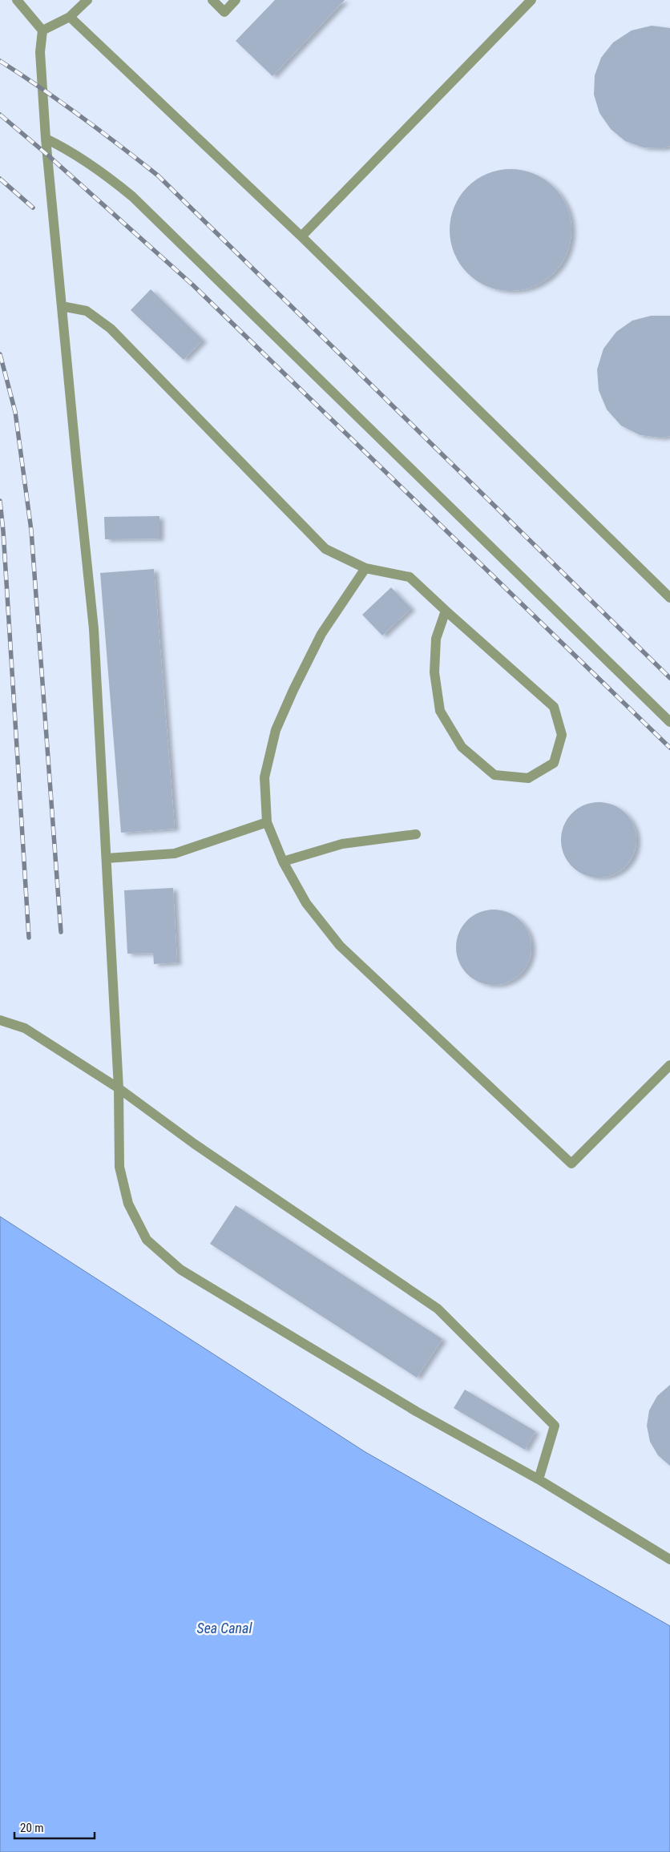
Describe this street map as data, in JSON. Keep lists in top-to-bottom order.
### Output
{
  "water": ["Sea Canal"],
  "scale_bar": "20 m"
}
